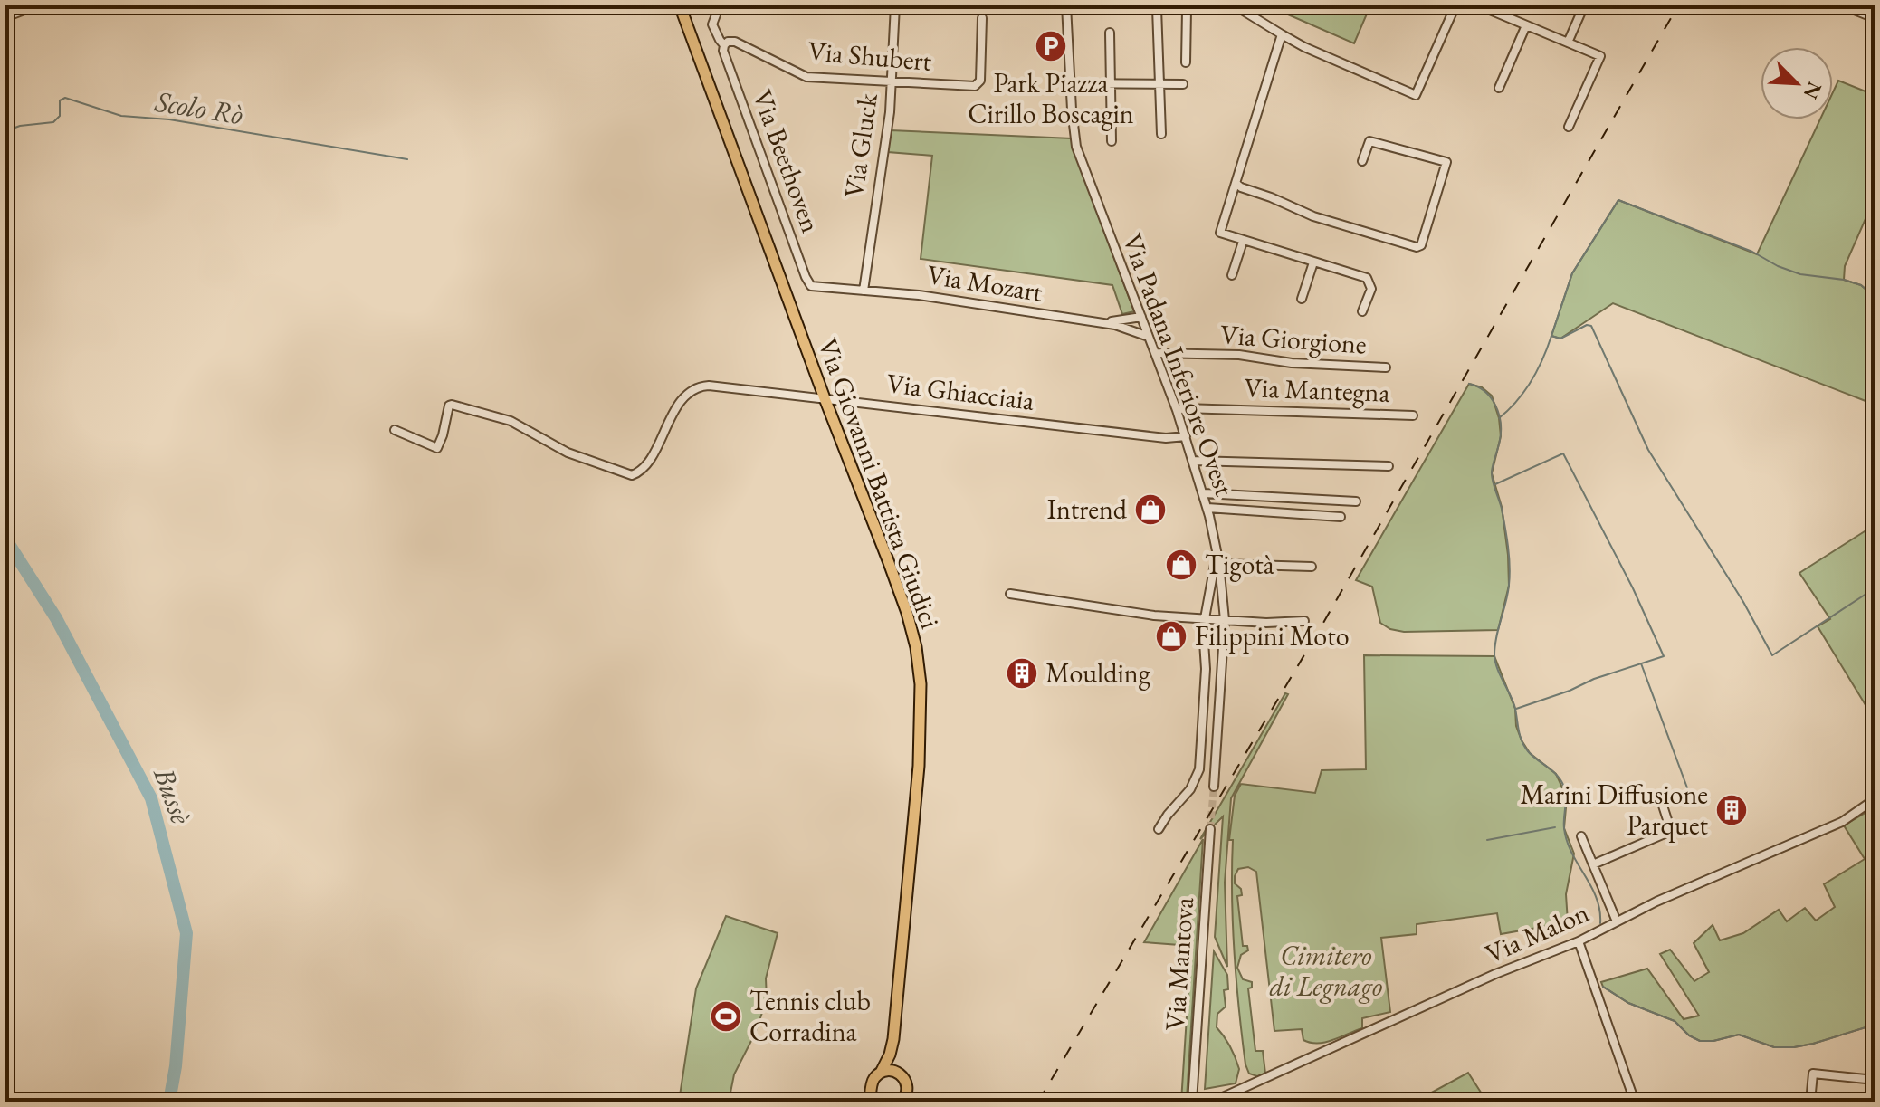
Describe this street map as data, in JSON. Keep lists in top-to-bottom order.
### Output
{
  "streets": {
    "main road": ["Via Giovanni Battista Giudici"],
    "street": [
      "Via Shubert",
      "Via Gluck",
      "Via Beethoven",
      "Via Mozart",
      "Via Giorgione",
      "Via Padana Inferiore Ovest",
      "Via Mantegna",
      "Via Ghiacciaia",
      "Via Malon",
      "Via Mantova"
    ]
  },
  "crossings": [
    ["Via Shubert", "Via Gluck"],
    ["Via Shubert", "Via Beethoven"],
    ["Via Gluck", "Via Beethoven"],
    ["Via Gluck", "Via Mozart"],
    ["Via Beethoven", "Via Mozart"],
    ["Via Mozart", "Via Padana Inferiore Ovest"],
    ["Via Giorgione", "Via Padana Inferiore Ovest"],
    ["Via Padana Inferiore Ovest", "Via Mantegna"],
    ["Via Padana Inferiore Ovest", "Via Ghiacciaia"],
    ["Via Ghiacciaia", "Via Giovanni Battista Giudici"]
  ],
  "water": ["Scolo Rò", "Bussè"],
  "parks": ["Cimitero di Legnago"],
  "places": {
    "parking": ["Park Piazza Cirillo Boscagin"],
    "shop": ["Intrend", "Tigotà", "Filippini Moto"],
    "building": ["Moulding", "Marini Diffusione Parquet"],
    "sports": ["Tennis club Corradina"]
  },
  "north": "bottom right"
}
